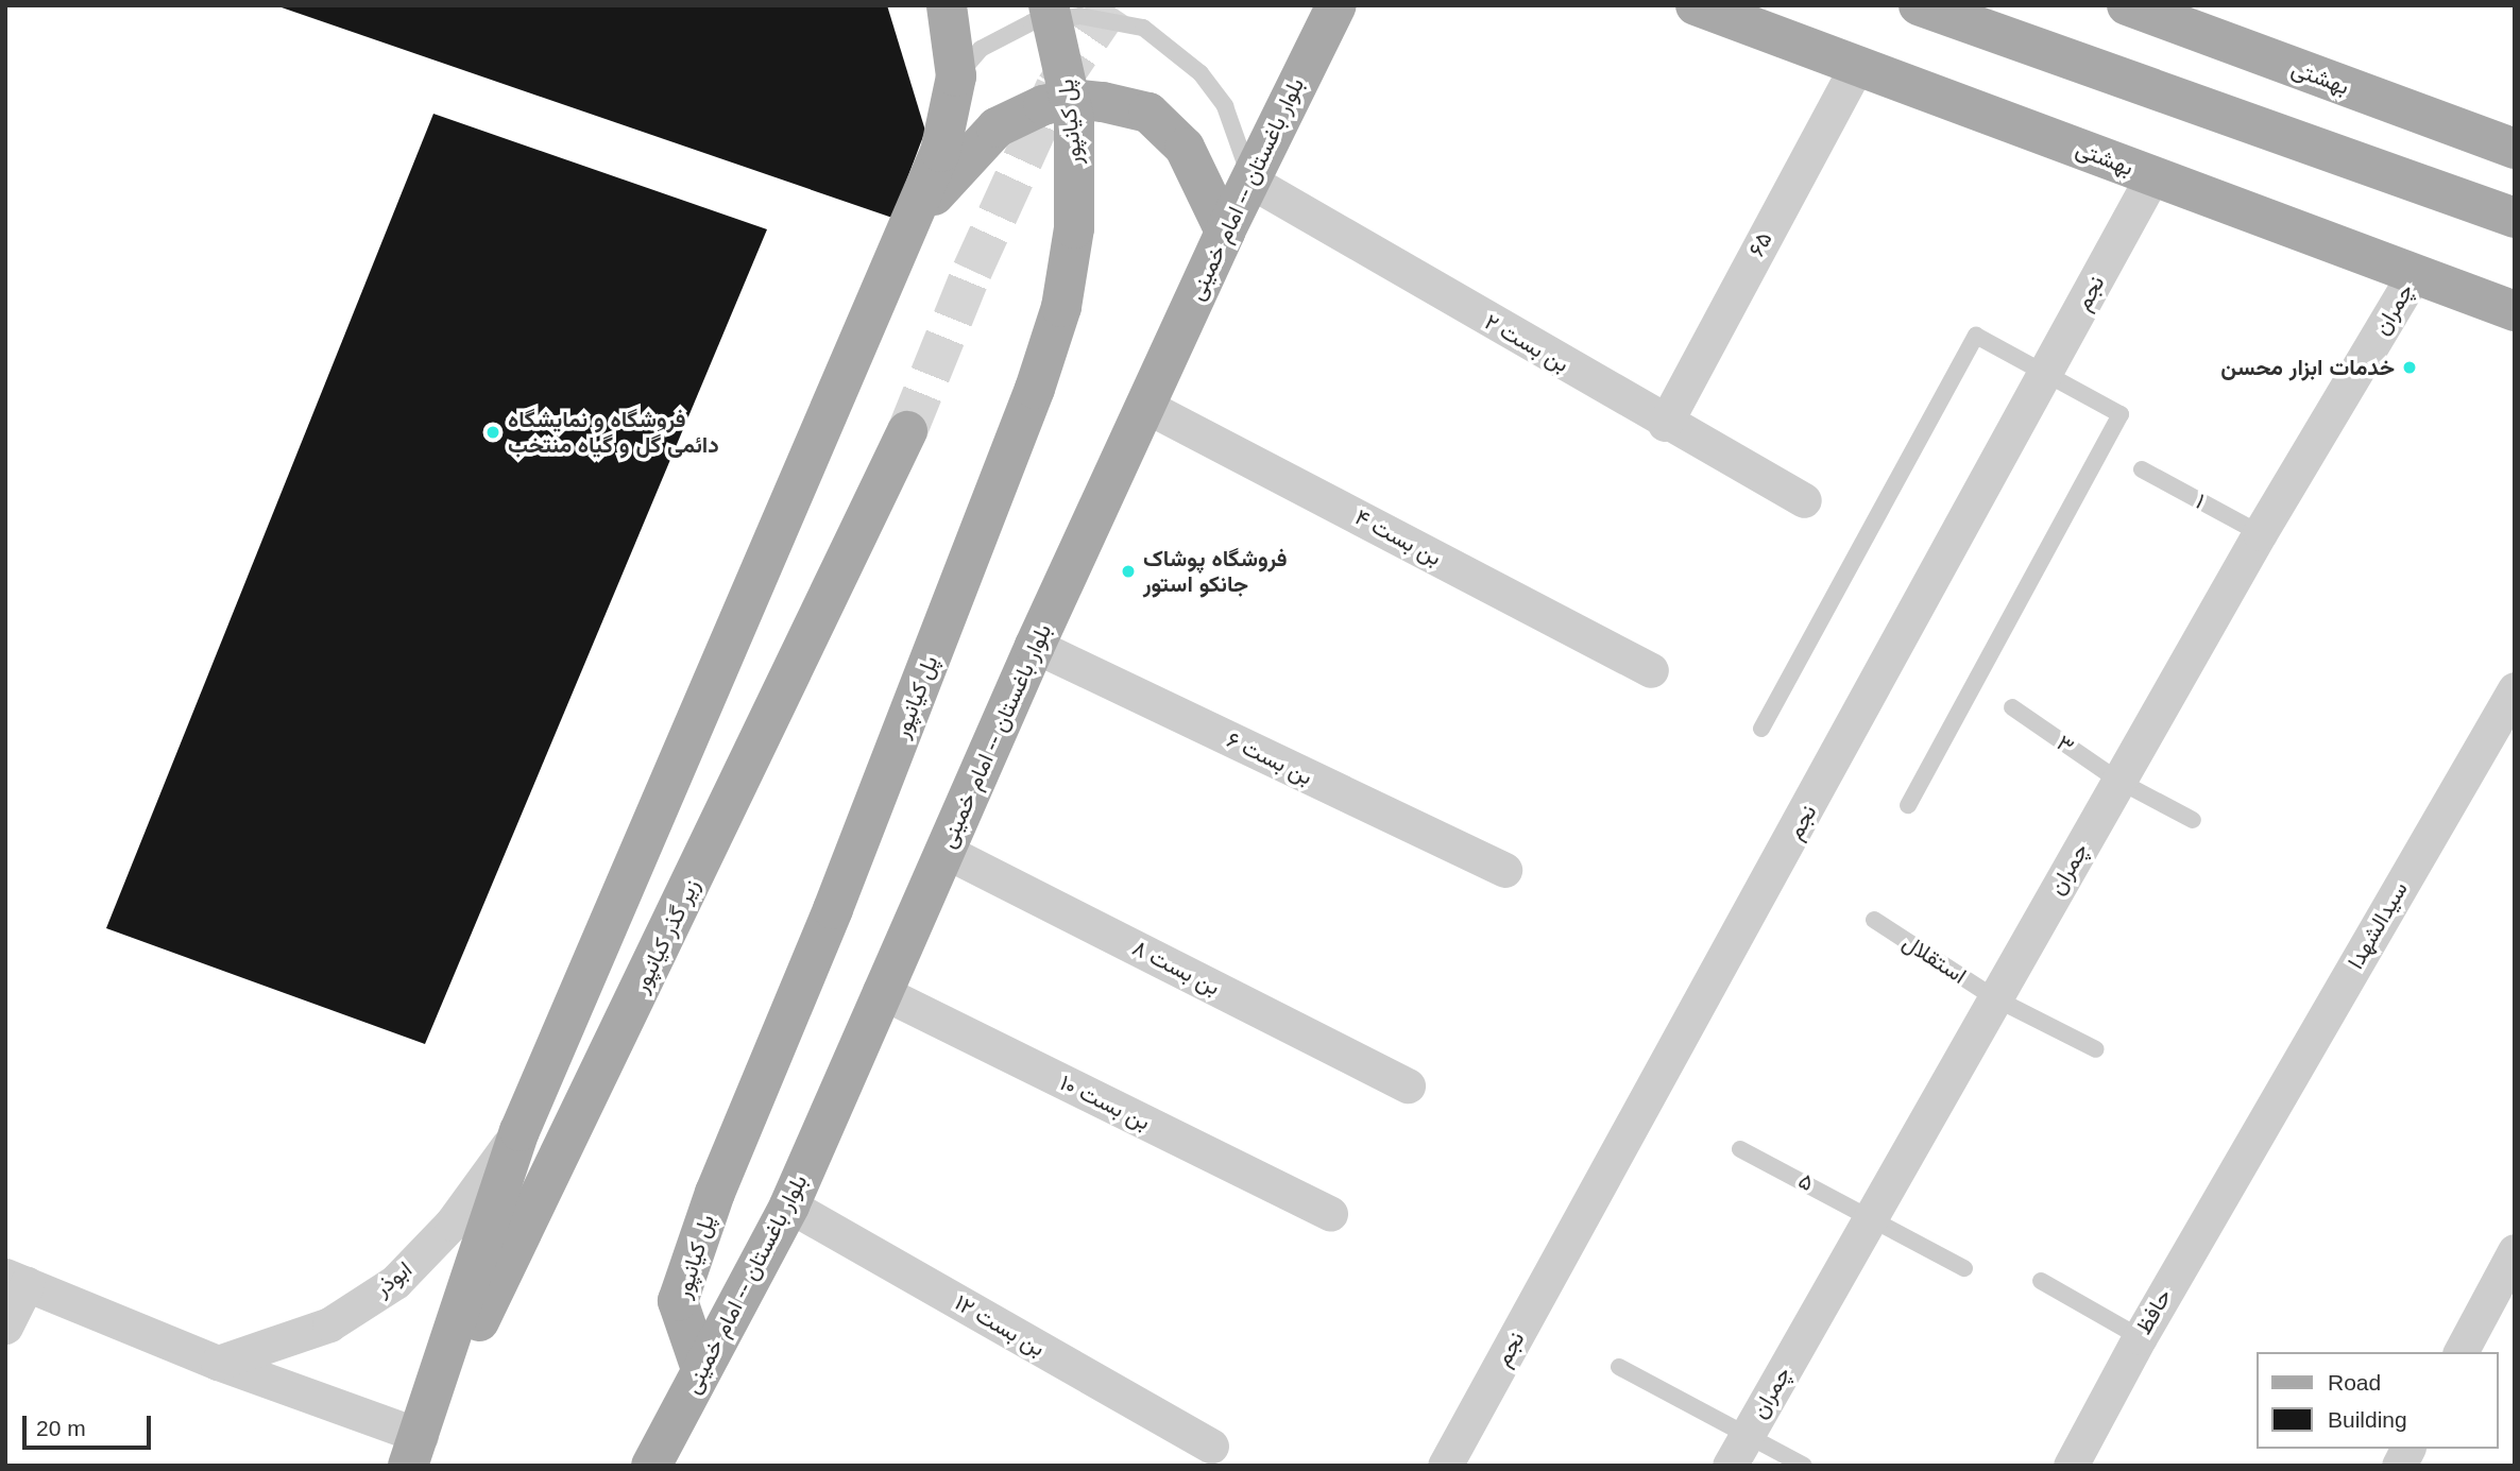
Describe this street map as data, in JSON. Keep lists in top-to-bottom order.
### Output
{
  "streets": {
    "main road": [
      "بهشتی",
      "پل کیانپور",
      "بهشتى",
      "بلوار باغستان -- امام خمینی",
      "زیر گذر کیانپور"
    ],
    "street": [
      "۶۵",
      "نجم",
      "چمران",
      "بن بست ۲",
      "بن بست ۴",
      "بن بست ۶",
      "سیدالشهدا",
      "بن بست ۸",
      "بن بست ۱۰",
      "ابوذر",
      "حافظ",
      "بن بست ۱۲"
    ],
    "lane": [
      "۱",
      "۳",
      "استقلال",
      "۵"
    ]
  },
  "crossings": [
    ["پل کیانپور", "بلوار باغستان -- امام خمینی"],
    ["بهشتى", "۶۵"],
    ["بهشتى", "نجم"],
    ["بهشتى", "چمران"],
    ["بلوار باغستان -- امام خمینی", "بن بست ۲"],
    ["بلوار باغستان -- امام خمینی", "بن بست ۴"],
    ["بلوار باغستان -- امام خمینی", "بن بست ۶"],
    ["بلوار باغستان -- امام خمینی", "بن بست ۸"],
    ["بلوار باغستان -- امام خمینی", "بن بست ۱۰"],
    ["بلوار باغستان -- امام خمینی", "بن بست ۱۲"],
    ["۶۵", "بن بست ۲"],
    ["چمران", "۱"],
    ["چمران", "۳"],
    ["چمران", "استقلال"],
    ["چمران", "۵"],
    ["سیدالشهدا", "حافظ"]
  ],
  "places": ["خدمات ابزار محسن", "فروشگاه و نمایشگاه دائمی گل و گیاه منتخب", "فروشگاه پوشاک جانکو استور"],
  "legend": ["Road", "Building"],
  "scale_bar": "20 m"
}
